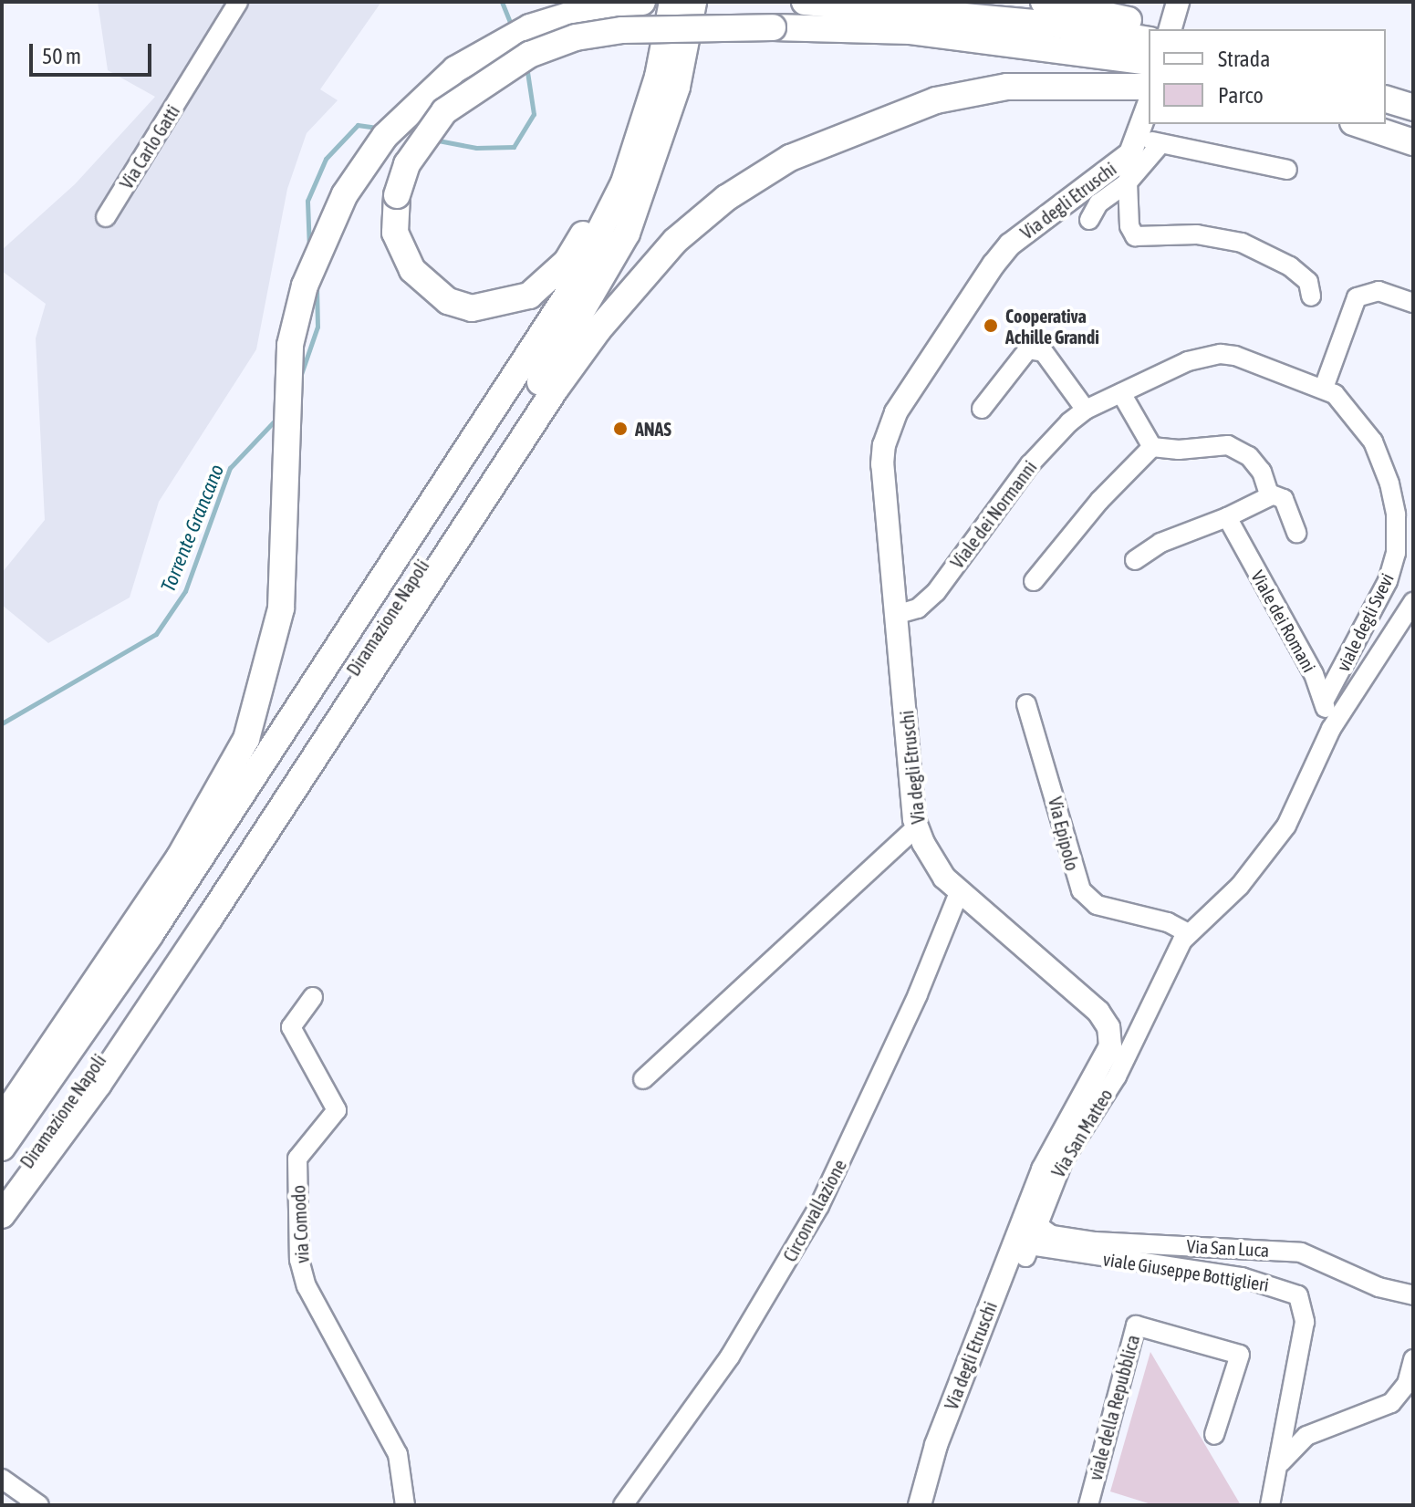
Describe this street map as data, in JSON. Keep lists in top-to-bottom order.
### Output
{
  "streets": {
    "highway": ["Diramazione Napoli"],
    "main road": ["Via degli Etruschi"],
    "street": [
      "Via Carlo Gatti",
      "Viale dei Normanni",
      "Viale dei Romani",
      "viale degli Svevi",
      "Via Epipolo",
      "Via San Matteo",
      "Circonvallazione",
      "via Comodo",
      "Via San Luca",
      "viale Giuseppe Bottiglieri",
      "viale della Repubblica"
    ]
  },
  "crossings": [
    ["Via degli Etruschi", "Viale dei Normanni"],
    ["Via degli Etruschi", "Via San Matteo"],
    ["Via degli Etruschi", "Circonvallazione"],
    ["Viale dei Normanni", "viale degli Svevi"],
    ["Viale dei Romani", "viale degli Svevi"],
    ["Via Epipolo", "Via San Matteo"],
    ["Via San Matteo", "Via San Luca"],
    ["Via San Matteo", "viale Giuseppe Bottiglieri"]
  ],
  "water": ["Torrente Grancano"],
  "places": ["Cooperativa Achille Grandi", "ANAS"],
  "legend": ["Strada", "Parco"],
  "scale_bar": "50 m"
}
